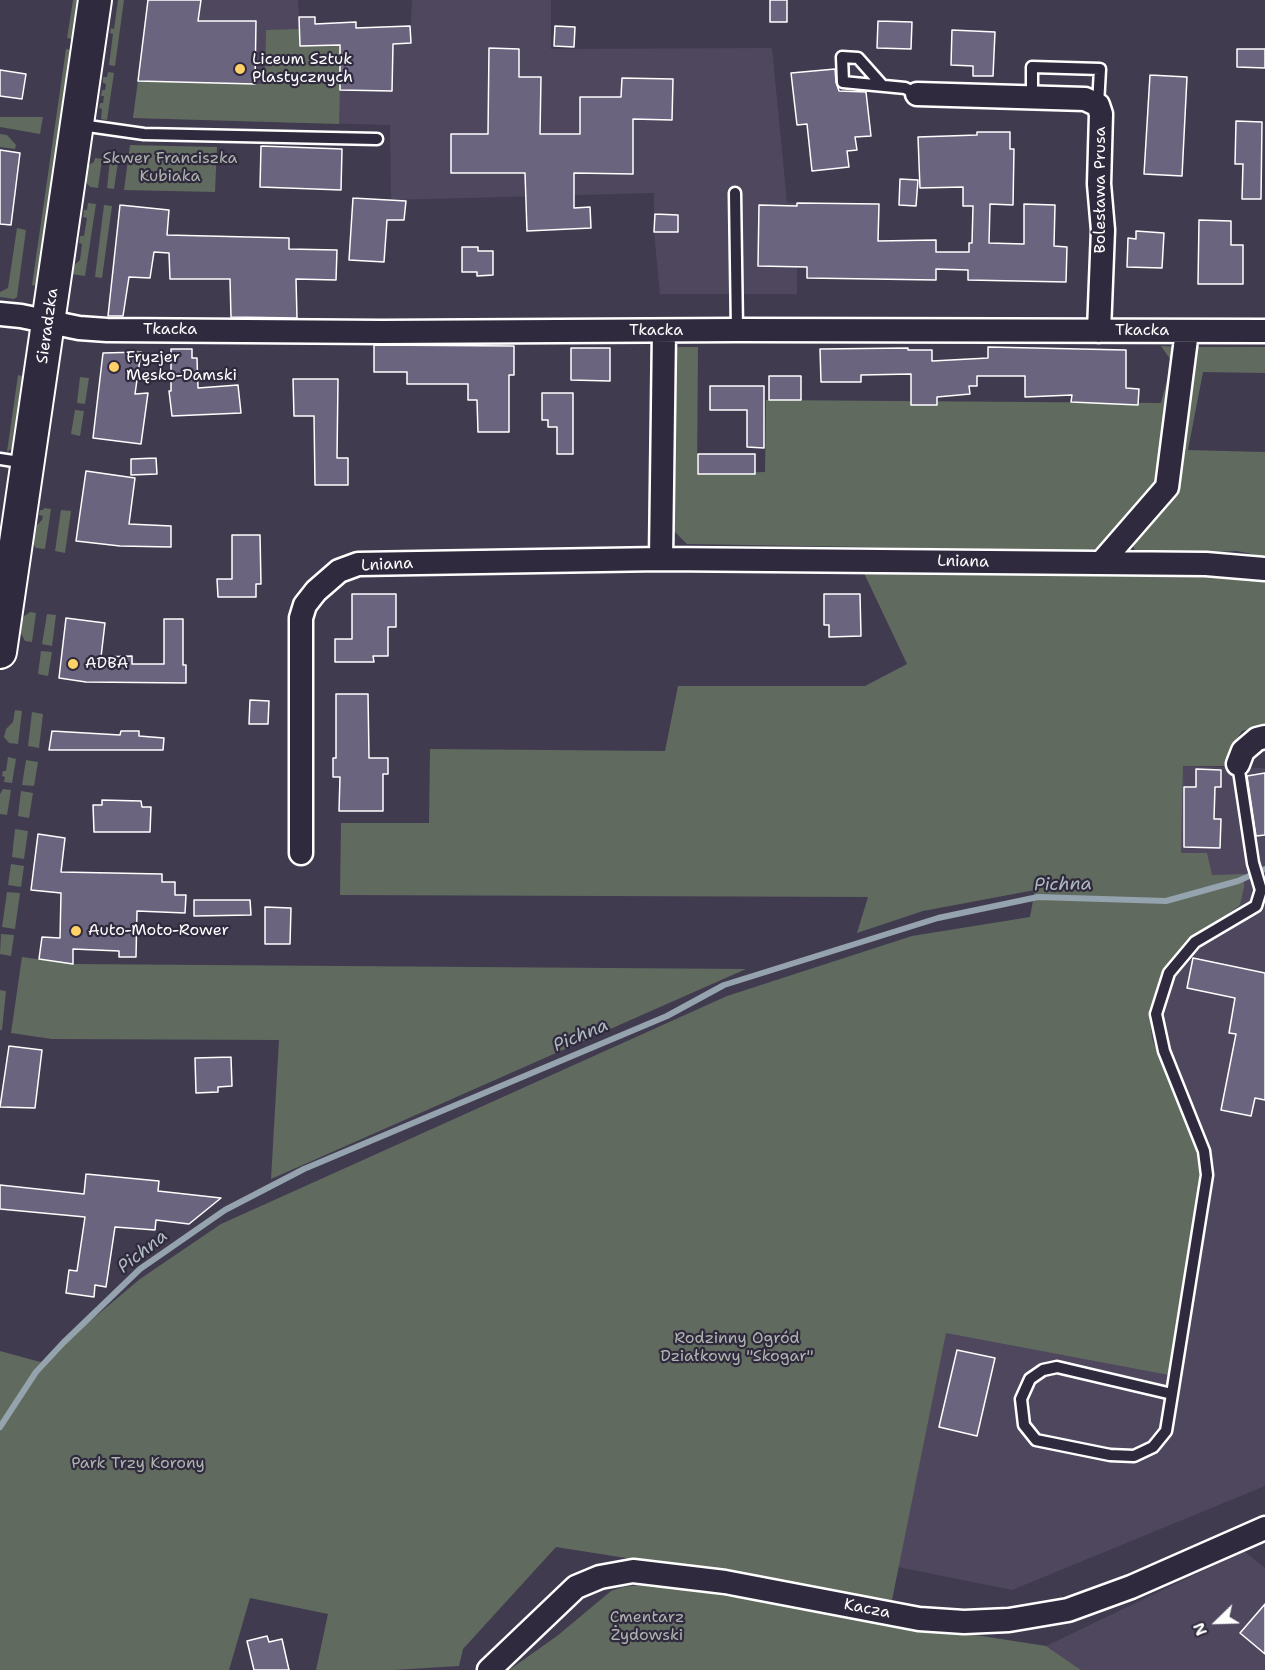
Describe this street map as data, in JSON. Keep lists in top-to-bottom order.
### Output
{
  "streets": {
    "street": [
      "Bolesława Prusa",
      "Sieradzka",
      "Tkacka",
      "Lniana",
      "Kacza"
    ]
  },
  "crossings": [
    ["Bolesława Prusa", "Tkacka"],
    ["Sieradzka", "Tkacka"]
  ],
  "water": ["Pichna"],
  "parks": [
    "Skwer Franciszka Kubiaka",
    "Rodzinny Ogród Działkowy \"Skogar\"",
    "Park Trzy Korony",
    "Cmentarz Żydowski"
  ],
  "places": [
    "Liceum Sztuk Plastycznych",
    "Fryzjer Męsko-Damski",
    "ADBA",
    "Auto-Moto-Rower"
  ],
  "north": "bottom left"
}
